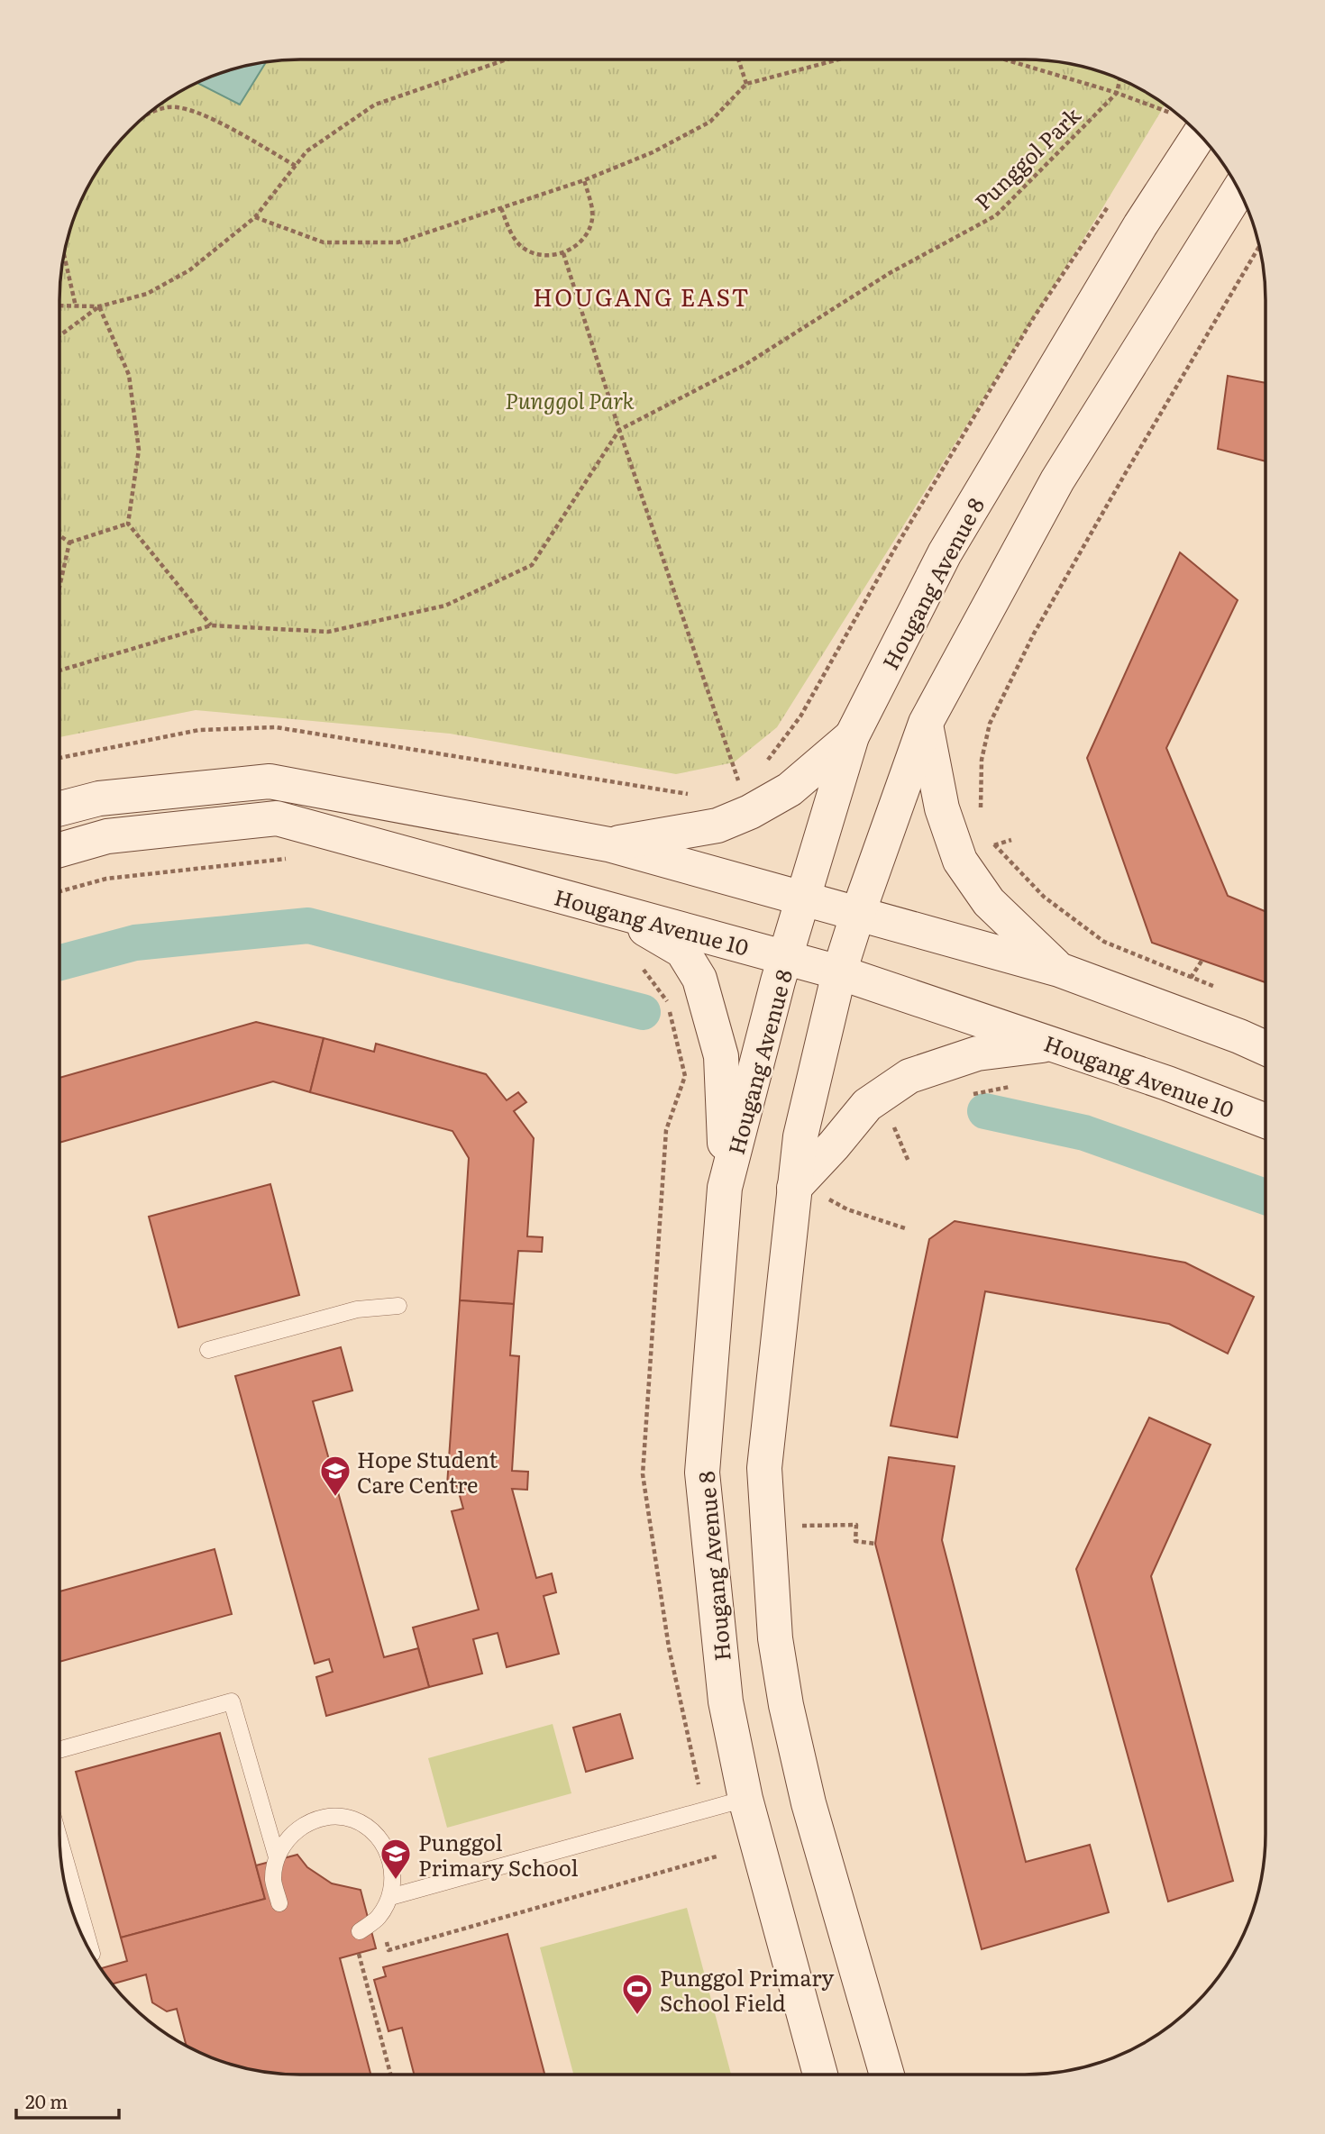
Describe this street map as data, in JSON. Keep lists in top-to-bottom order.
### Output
{
  "streets": {
    "main road": ["Hougang Avenue 8", "Hougang Avenue 10"],
    "path": ["Punggol Park"]
  },
  "crossings": [
    ["Hougang Avenue 8", "Hougang Avenue 10"]
  ],
  "districts": ["HOUGANG EAST"],
  "parks": ["Punggol Park"],
  "places": {
    "school or university": ["Hope Student Care Centre", "Punggol Primary School"],
    "sports": ["Punggol Primary School Field"]
  },
  "scale_bar": "20 m"
}
